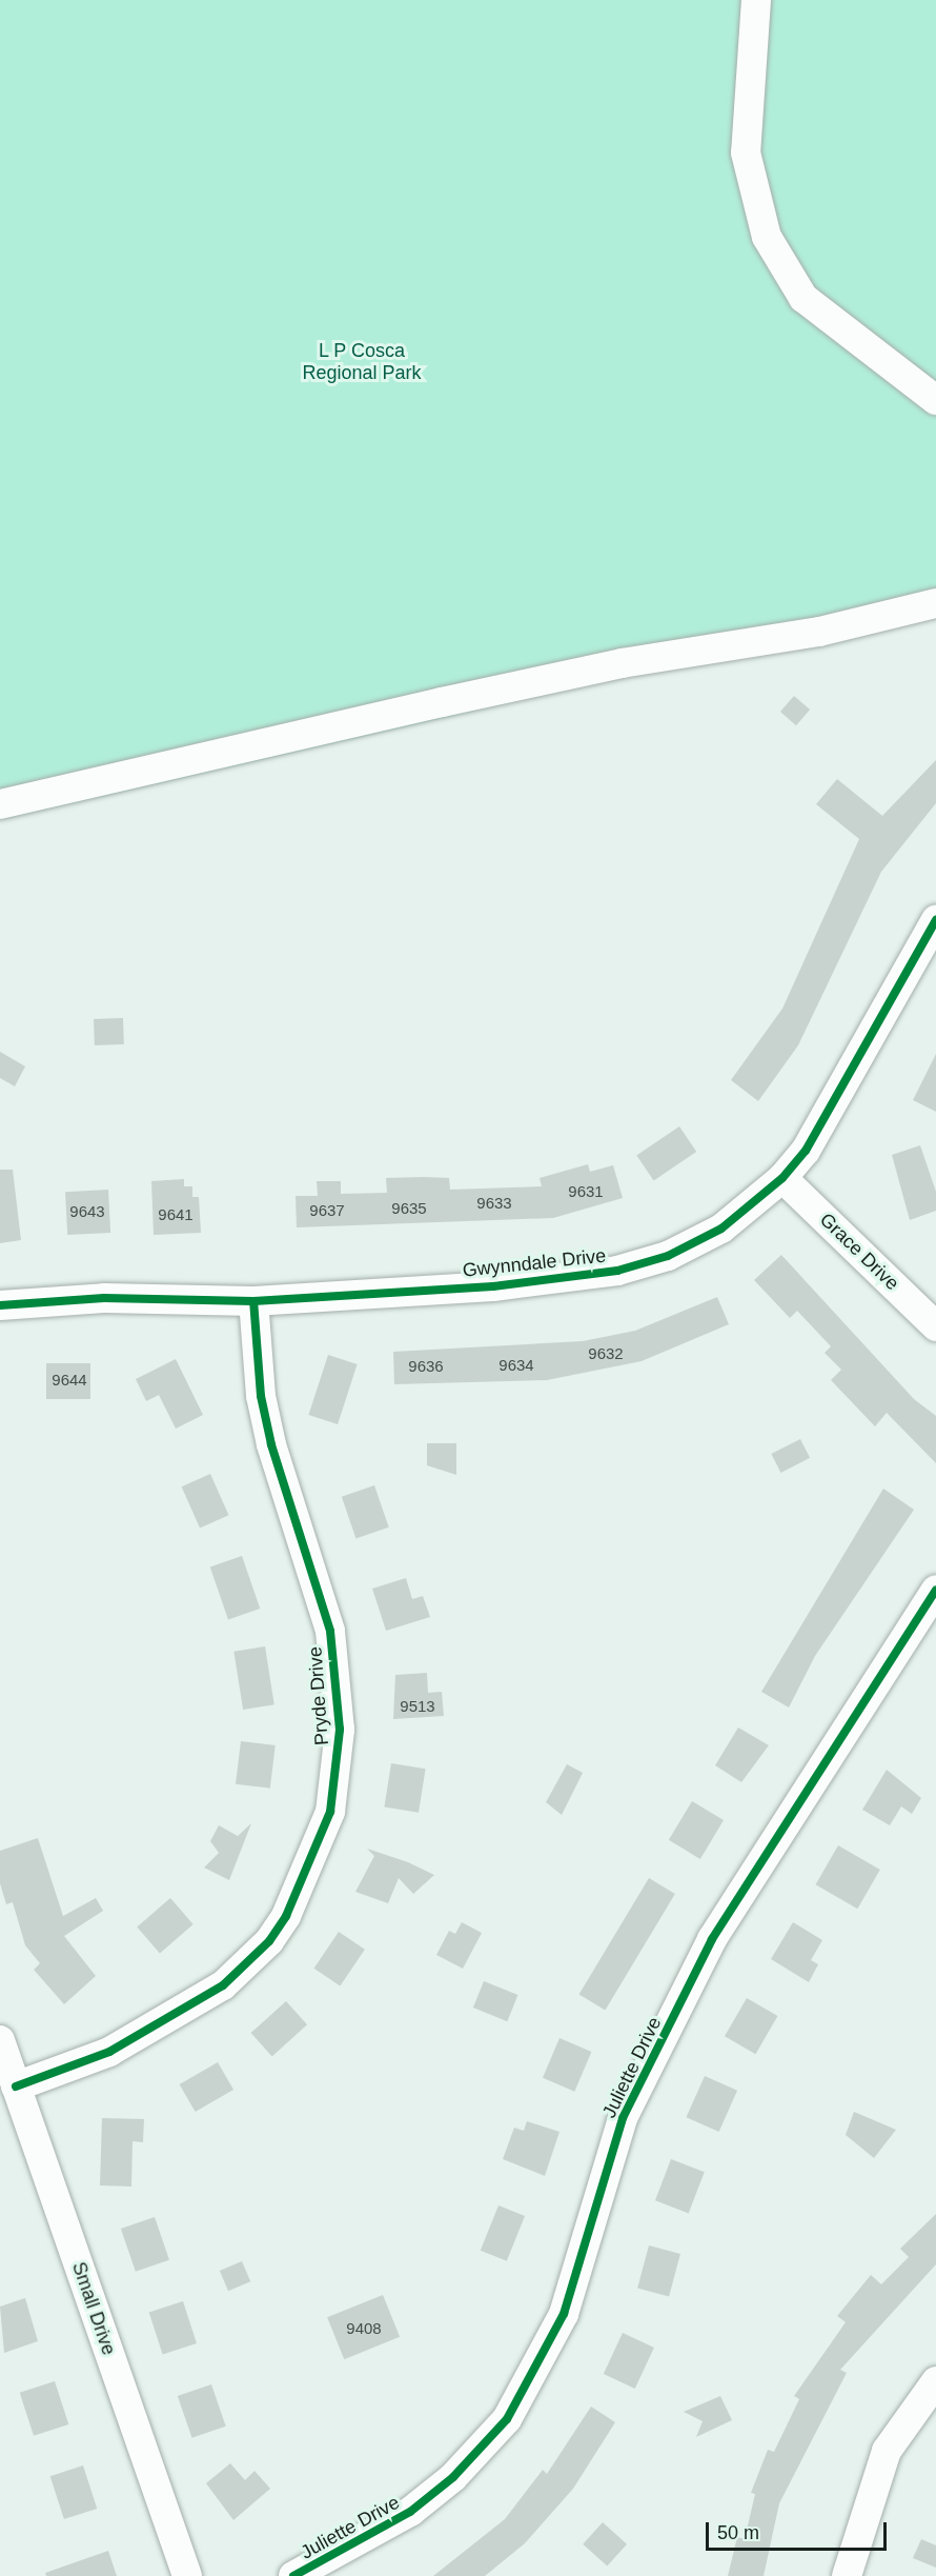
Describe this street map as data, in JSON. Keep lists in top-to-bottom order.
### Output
{
  "streets": {
    "street": [
      "Grace Drive",
      "Gwynndale Drive",
      "Pryde Drive",
      "Juliette Drive",
      "Small Drive"
    ]
  },
  "crossings": [
    ["Grace Drive", "Gwynndale Drive"],
    ["Gwynndale Drive", "Pryde Drive"],
    ["Pryde Drive", "Small Drive"]
  ],
  "parks": ["L P Cosca Regional Park"],
  "house_numbers": [
    "9631",
    "9633",
    "9635",
    "9637",
    "9643",
    "9641",
    "9632",
    "9634",
    "9636",
    "9644",
    "9513",
    "9408"
  ],
  "scale_bar": "50 m"
}
